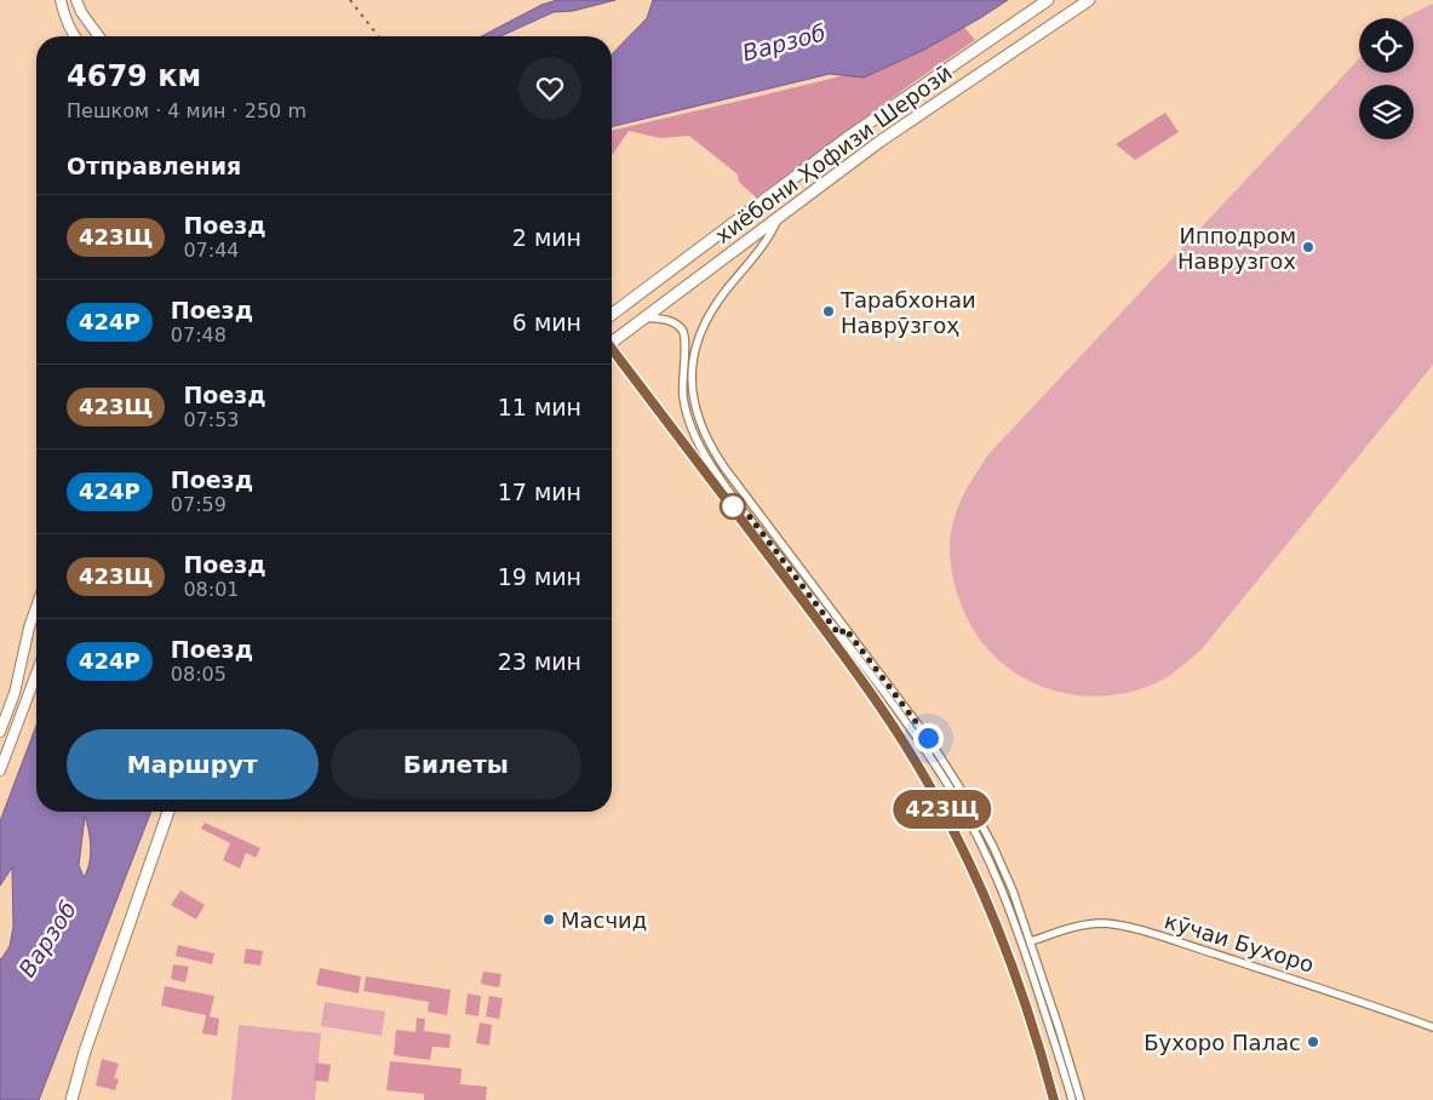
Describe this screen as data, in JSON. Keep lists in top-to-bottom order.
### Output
{
  "streets": {
    "main road": ["хиёбони Ҳофизи Шерозӣ"],
    "street": ["кӯчаи Бухоро"]
  },
  "water": ["Варзоб"],
  "places": [
    "Ипподром Наврузгох",
    "Тарабхонаи Наврӯзгоҳ",
    "Масчид",
    "Бухоро Палас"
  ],
  "page": {
    "on_map": "423Щ",
    "heading": [
      ["4679 км", "Пешком · 4 мин · 250 m"],
      "Отправления"
    ],
    "list": [
      {
        "mark": "423Щ",
        "name": "Поезд",
        "note": "07:44",
        "value": "2 мин"
      },
      {
        "mark": "424Р",
        "name": "Поезд",
        "note": "07:48",
        "value": "6 мин"
      },
      {
        "mark": "423Щ",
        "name": "Поезд",
        "note": "07:53",
        "value": "11 мин"
      },
      {
        "mark": "424Р",
        "name": "Поезд",
        "note": "07:59",
        "value": "17 мин"
      },
      {
        "mark": "423Щ",
        "name": "Поезд",
        "note": "08:01",
        "value": "19 мин"
      },
      {
        "mark": "424Р",
        "name": "Поезд",
        "note": "08:05",
        "value": "23 мин"
      }
    ],
    "buttons": ["Маршрут", "Билеты"]
  }
}
